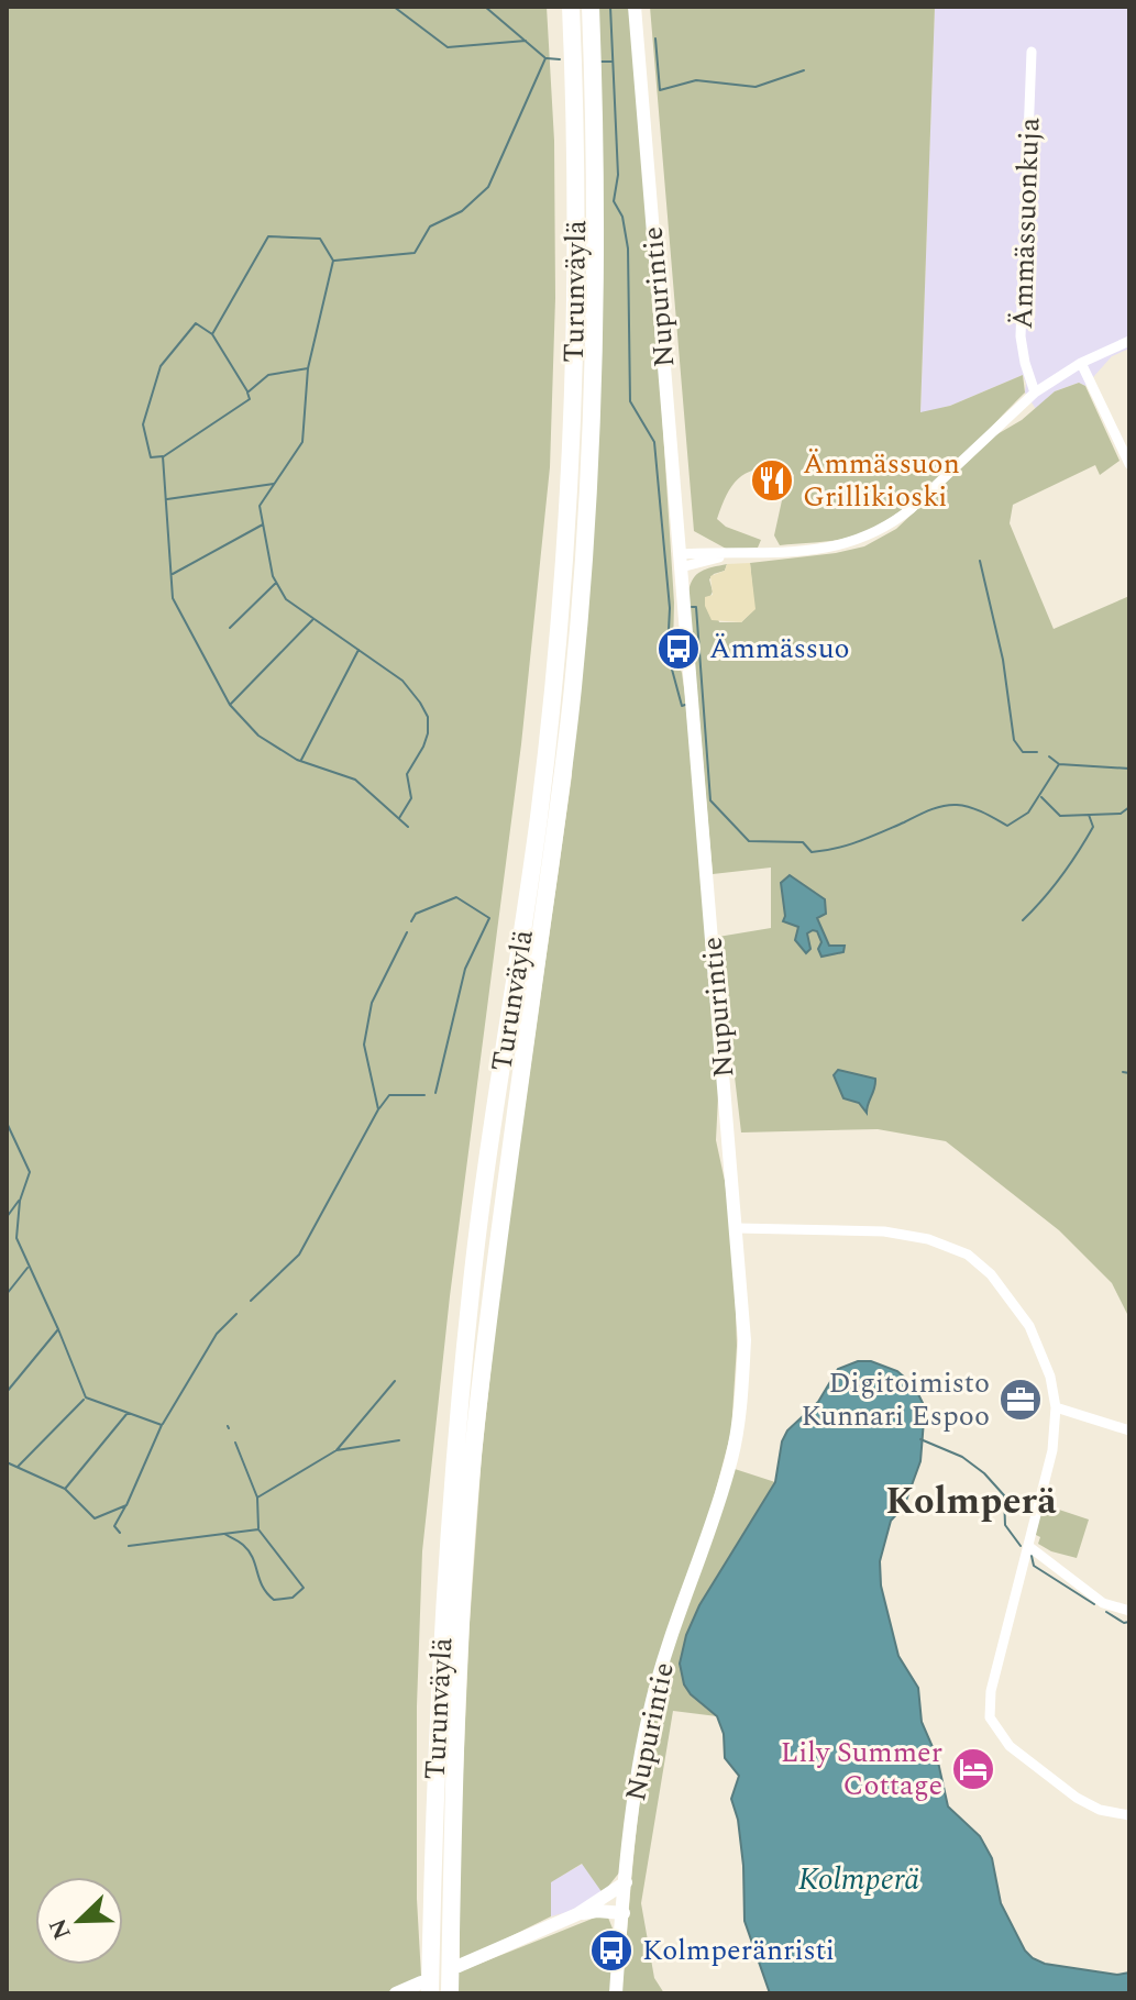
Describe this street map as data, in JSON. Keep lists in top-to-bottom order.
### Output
{
  "streets": {
    "highway": ["Turunväylä"],
    "main road": ["Nupurintie"],
    "street": ["Ämmässuonkuja"]
  },
  "districts": ["Kolmperä"],
  "water": ["Kolmperä"],
  "places": {
    "restaurant": ["Ämmässuon Grillikioski"],
    "bus stop": ["Ämmässuo", "Kolmperänristi"],
    "office": ["Digitoimisto Kunnari Espoo"],
    "hotel": ["Lily Summer Cottage"]
  },
  "north": "bottom left"
}
